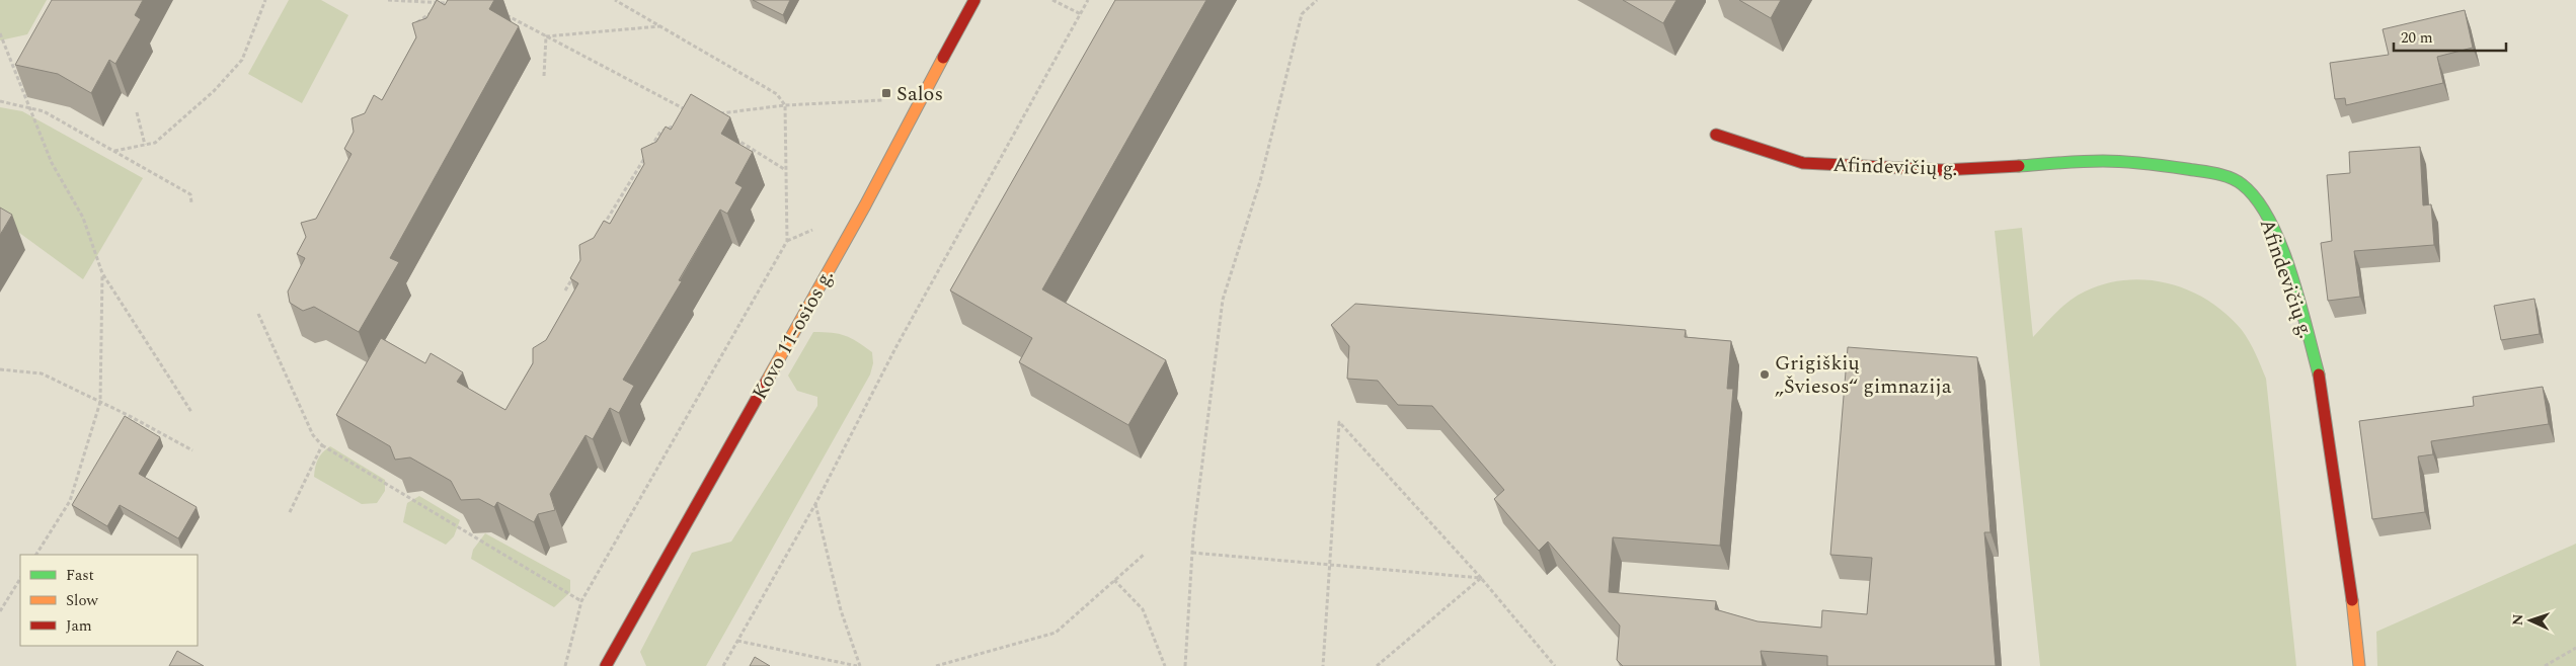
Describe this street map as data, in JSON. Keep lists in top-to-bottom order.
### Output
{
  "streets": {
    "street": ["Afindevičių g.", "Kovo 11-osios g."]
  },
  "places": {
    "transit": ["Salos"],
    "other": ["Grigiškių „Šviesos“ gimnazija"]
  },
  "legend": ["Fast", "Slow", "Jam"],
  "scale_bar": "20 m",
  "north": "left"
}
